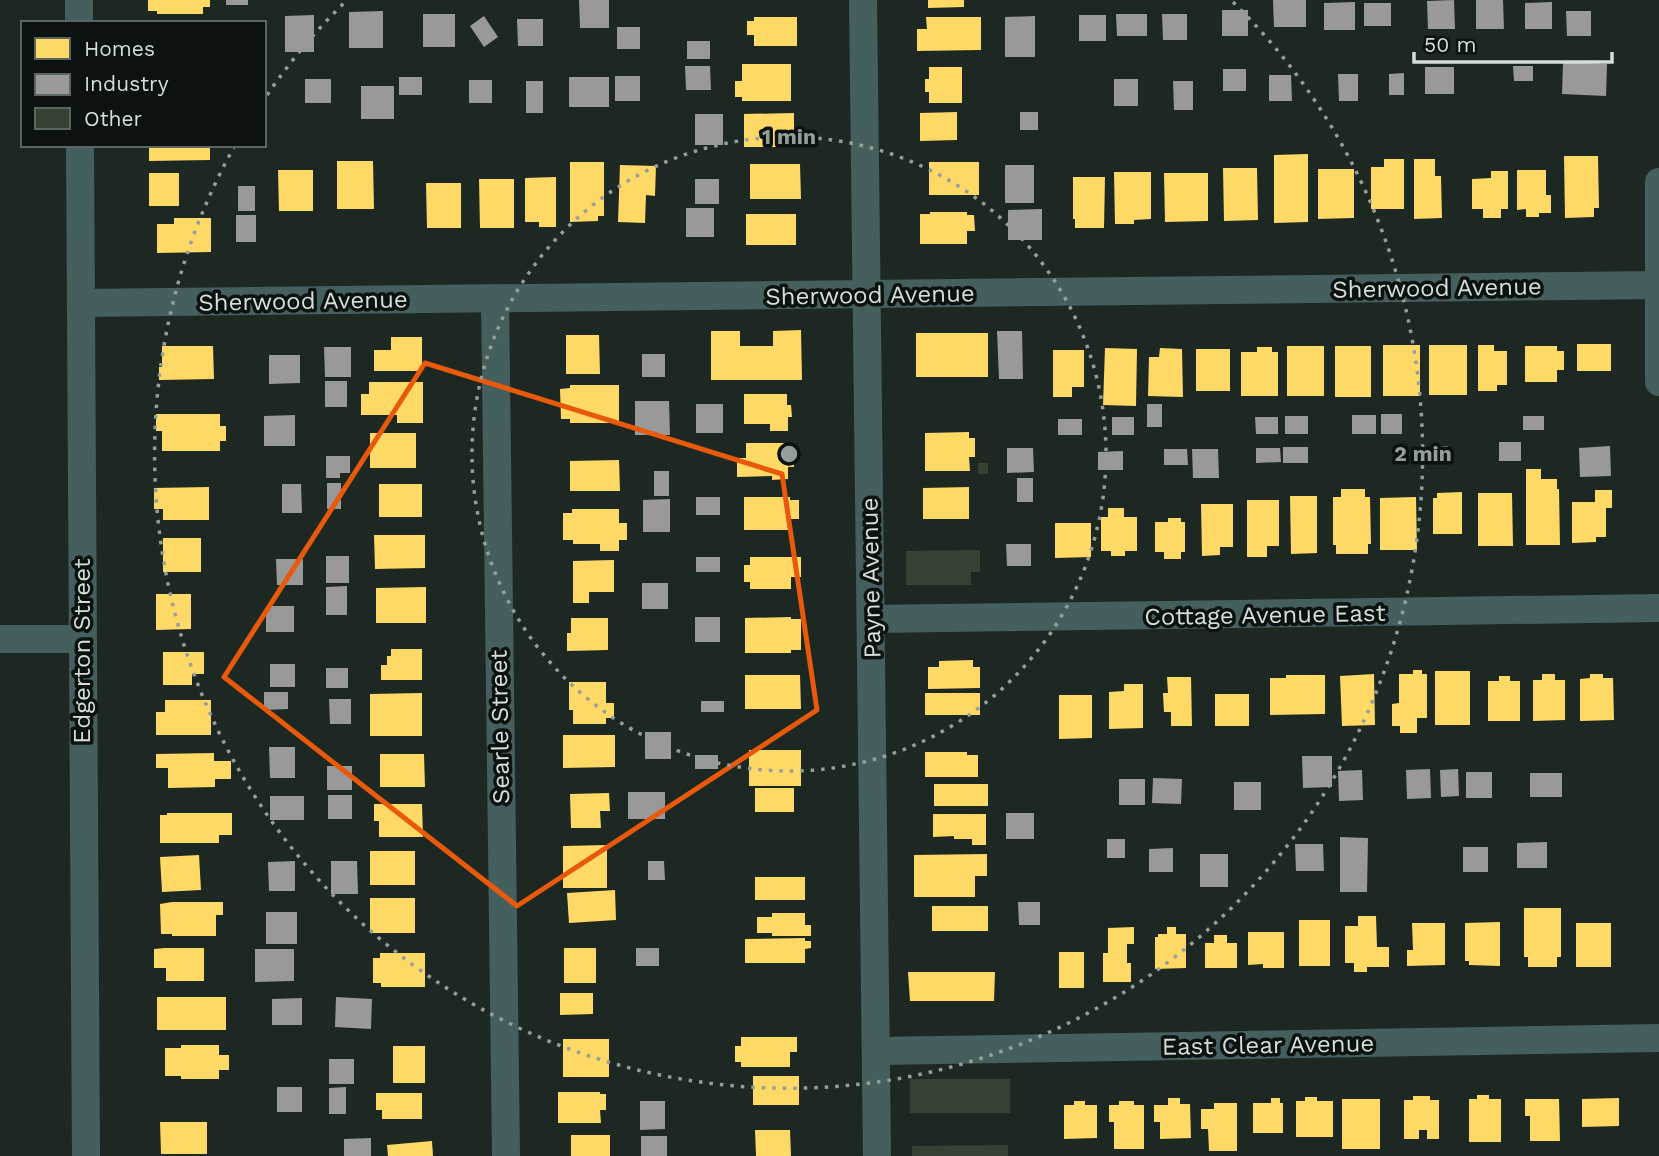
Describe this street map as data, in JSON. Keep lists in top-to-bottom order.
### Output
{
  "streets": {
    "street": [
      "Sherwood Avenue",
      "Payne Avenue",
      "Cottage Avenue East",
      "Edgerton Street",
      "Searle Street",
      "East Clear Avenue"
    ]
  },
  "crossings": [
    ["Sherwood Avenue", "Payne Avenue"],
    ["Sherwood Avenue", "Edgerton Street"],
    ["Sherwood Avenue", "Searle Street"],
    ["Payne Avenue", "Cottage Avenue East"],
    ["Payne Avenue", "East Clear Avenue"]
  ],
  "legend": ["Homes", "Industry", "Other"],
  "scale_bar": "50 m",
  "rings": ["1 min", "2 min"]
}
